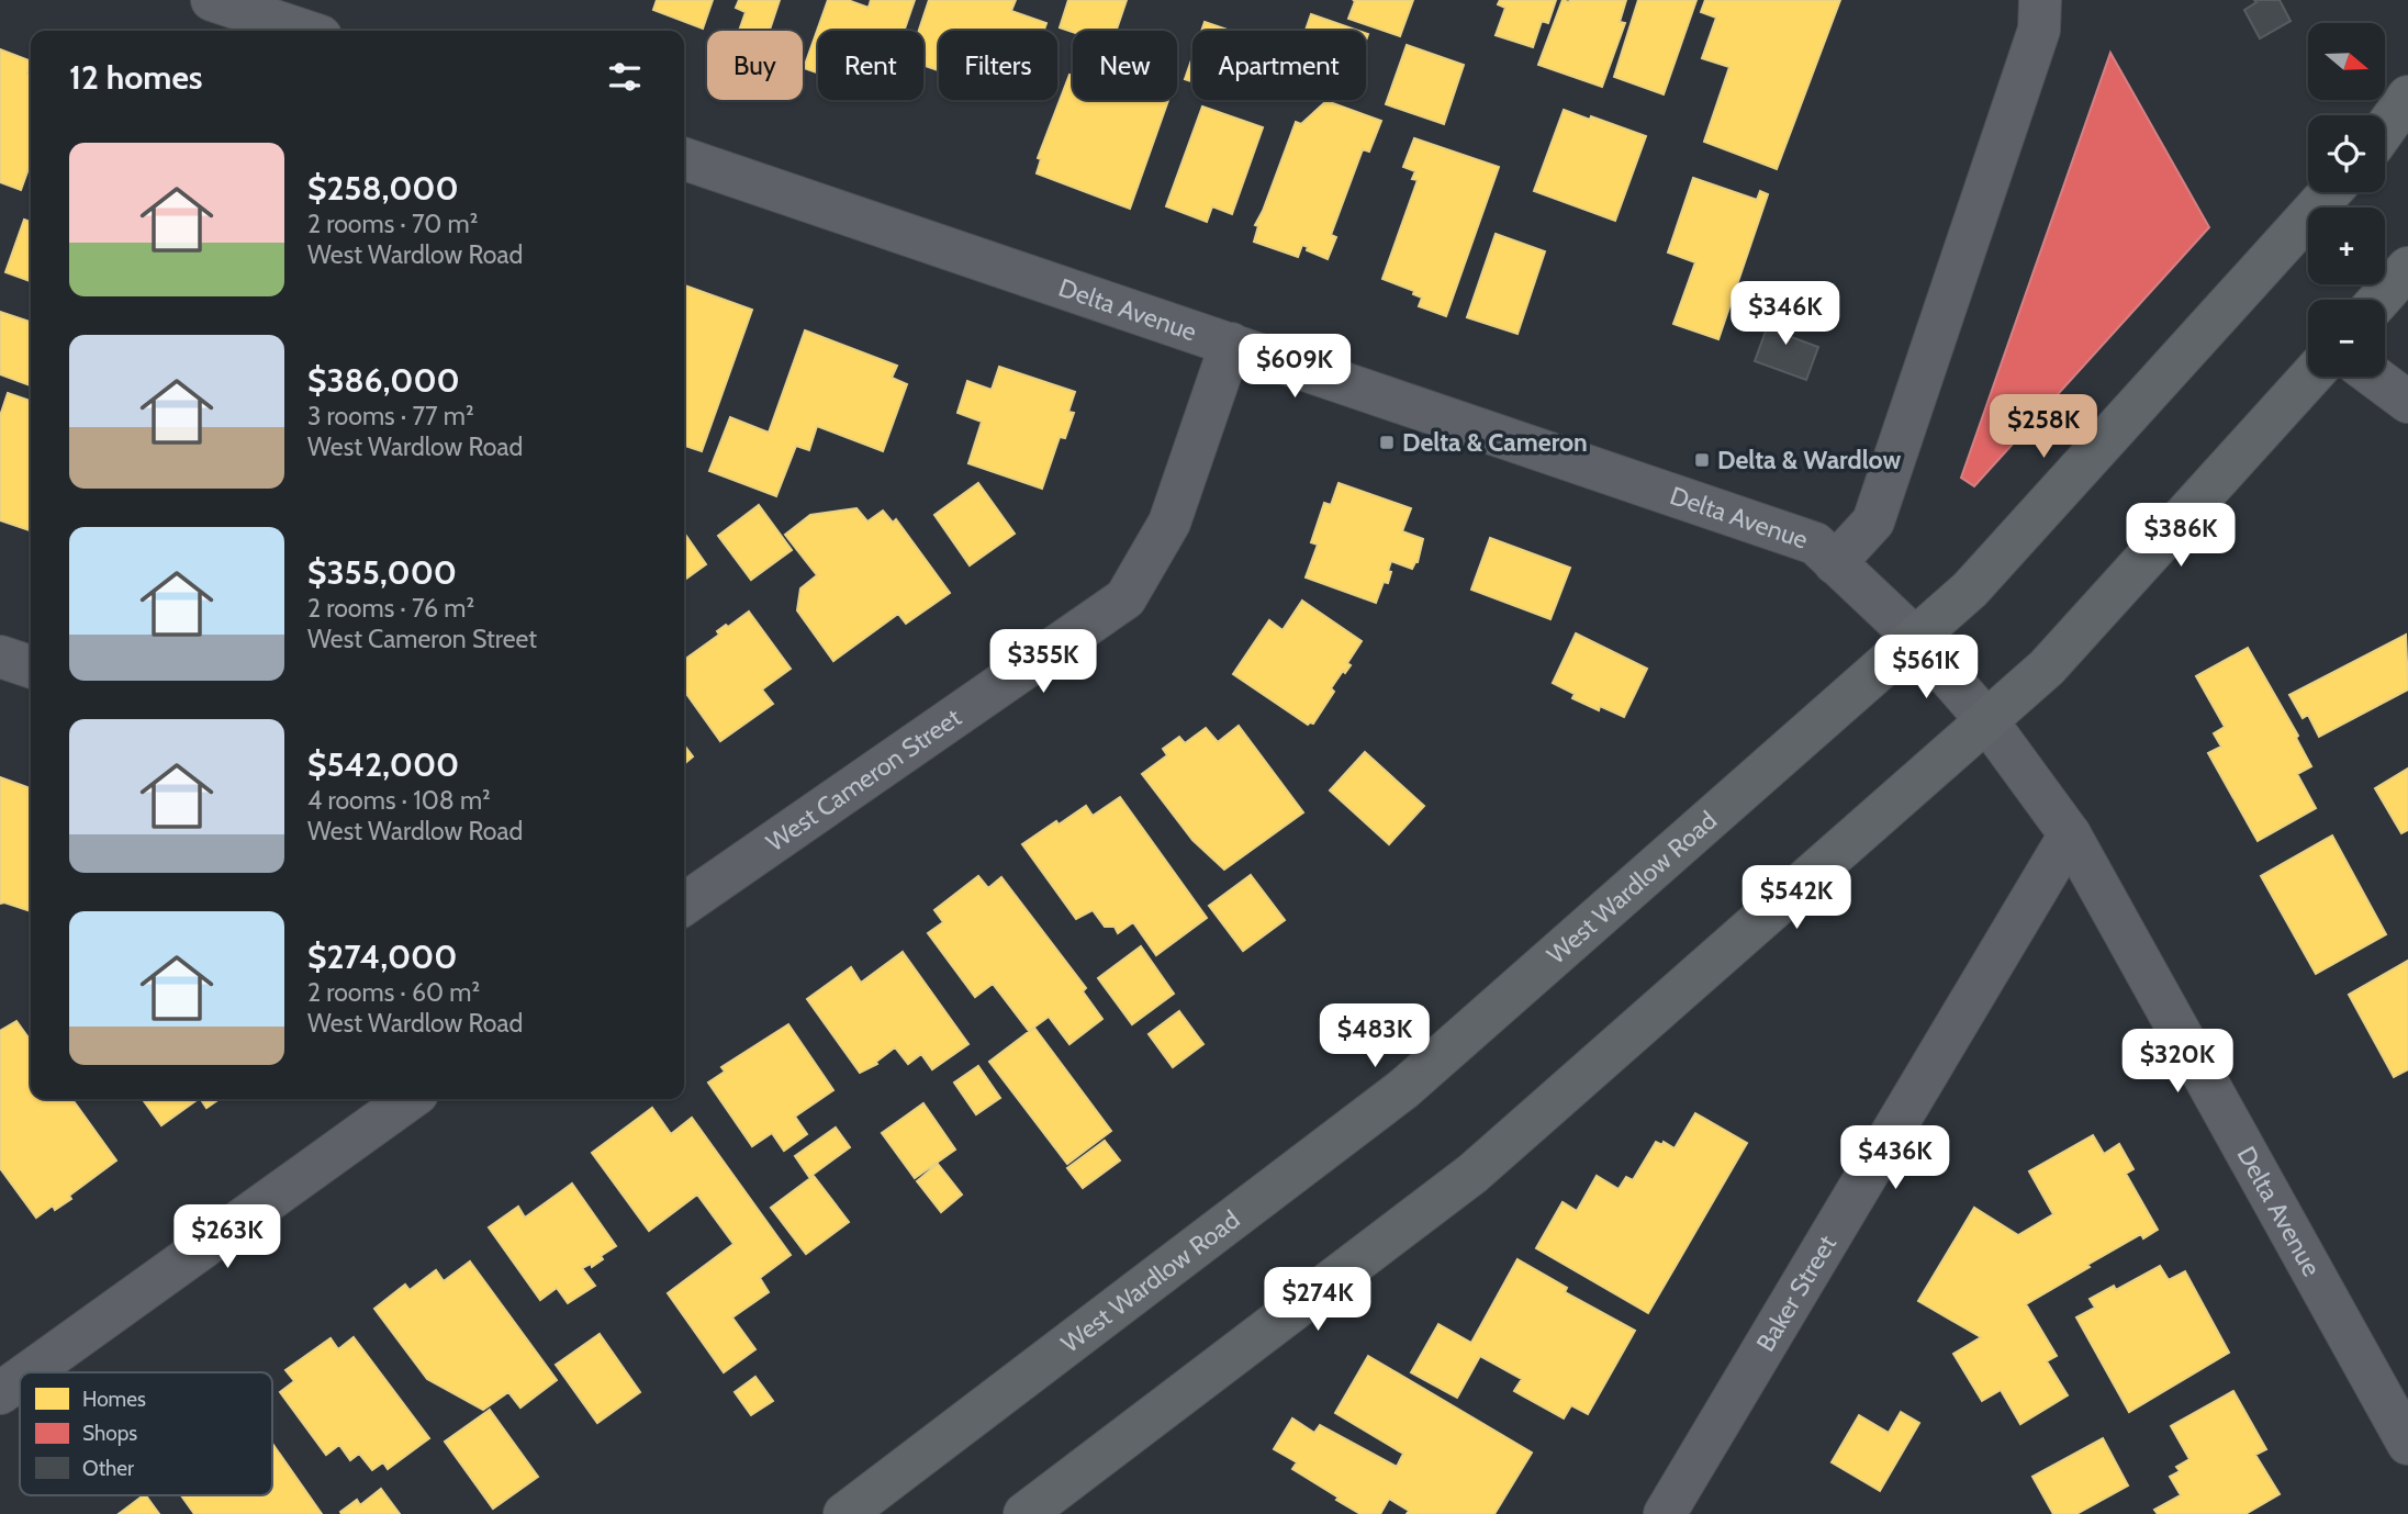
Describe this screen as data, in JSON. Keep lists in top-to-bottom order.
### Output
{
  "streets": {
    "main road": ["West Wardlow Road"],
    "street": ["Delta Avenue", "West Cameron Street", "Baker Street"]
  },
  "crossings": [
    ["Delta Avenue", "West Cameron Street"],
    ["Delta Avenue", "West Wardlow Road"],
    ["Delta Avenue", "Baker Street"]
  ],
  "places": {
    "transit": ["Delta & Cameron", "Delta & Wardlow"]
  },
  "legend": ["Homes", "Shops", "Other"],
  "north": "right",
  "page": {
    "map_buttons": ["+", "−"],
    "chip": [
      "Buy",
      "Rent",
      "Filters",
      "New",
      "Apartment"
    ],
    "heading": "12 homes",
    "list": [
      {
        "name": "$258,000",
        "note": "2 rooms · 70 m² · West Wardlow Road"
      },
      {
        "name": "$386,000",
        "note": "3 rooms · 77 m² · West Wardlow Road"
      },
      {
        "name": "$355,000",
        "note": "2 rooms · 76 m² · West Cameron Street"
      },
      {
        "name": "$542,000",
        "note": "4 rooms · 108 m² · West Wardlow Road"
      },
      {
        "name": "$274,000",
        "note": "2 rooms · 60 m² · West Wardlow Road"
      }
    ],
    "price": [
      "$346K",
      "$609K",
      "$258K",
      "$386K",
      "$355K",
      "$561K",
      "$542K",
      "$483K",
      "$320K",
      "$436K",
      "$263K",
      "$274K"
    ]
  }
}
